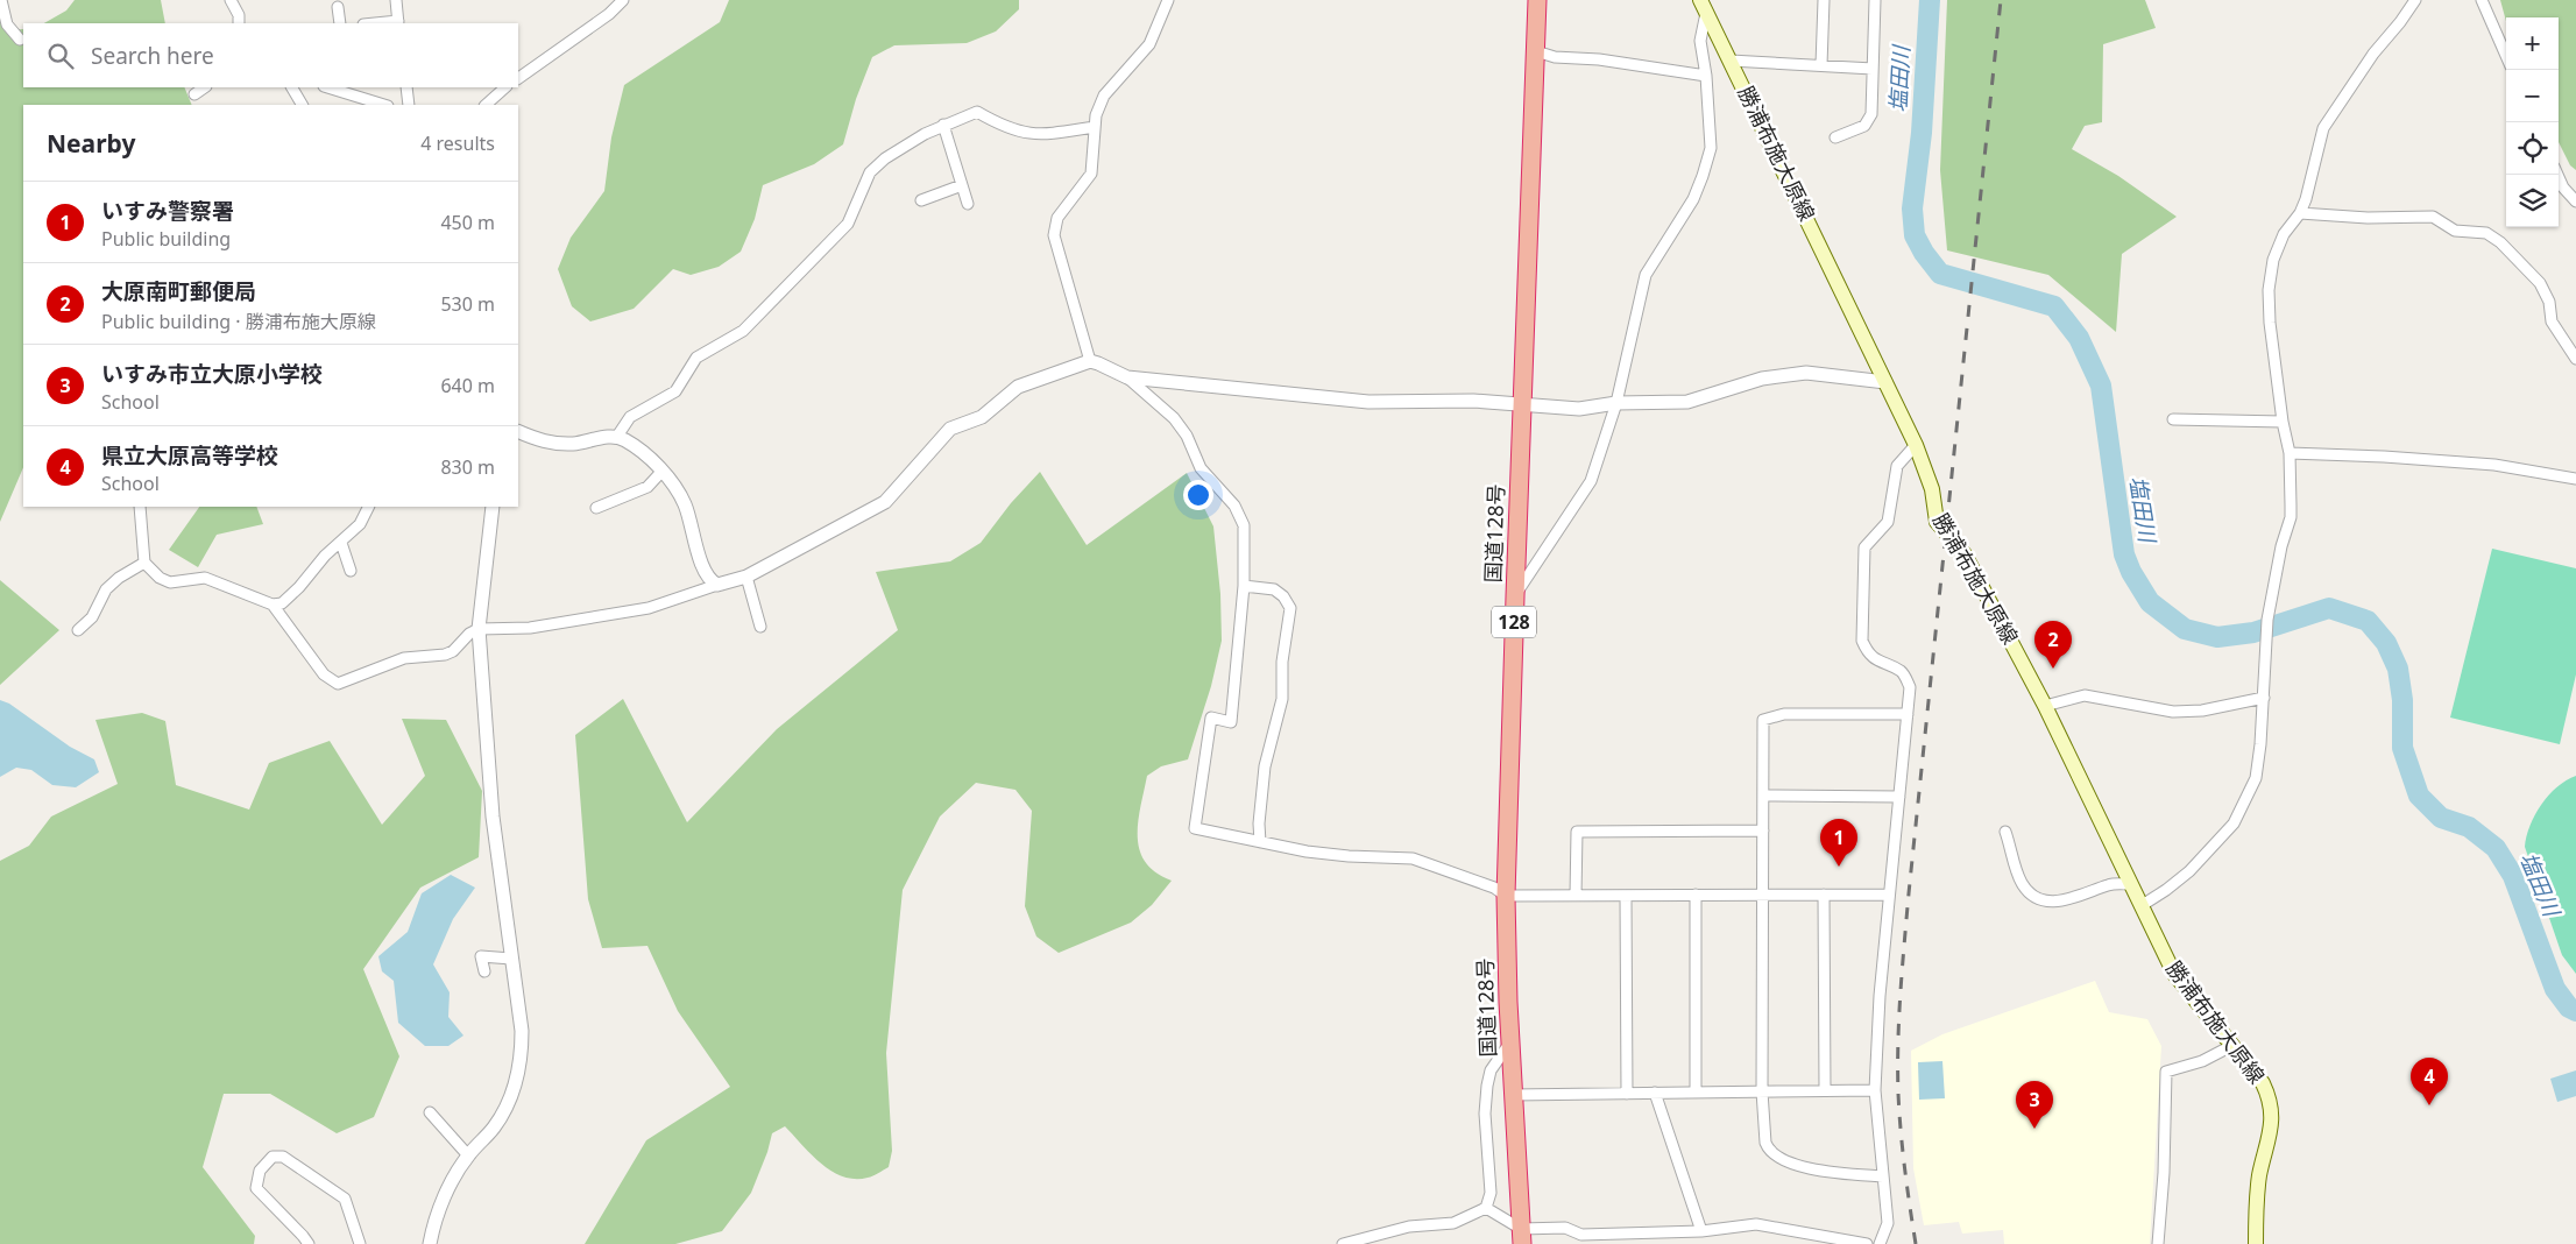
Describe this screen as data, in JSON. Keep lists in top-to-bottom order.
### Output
{
  "streets": {
    "highway": ["国道128号", "128"],
    "main road": ["勝浦布施大原線"]
  },
  "water": ["塩田川"],
  "page": {
    "map_buttons": ["+", "−"],
    "search": "Search here",
    "heading": ["Nearby", "4 results"],
    "list": [
      {
        "mark": "1",
        "name": "いすみ警察署",
        "note": "Public building",
        "value": "450 m"
      },
      {
        "mark": "2",
        "name": "大原南町郵便局",
        "note": "Public building · 勝浦布施大原線",
        "value": "530 m"
      },
      {
        "mark": "3",
        "name": "いすみ市立大原小学校",
        "note": "School",
        "value": "640 m"
      },
      {
        "mark": "4",
        "name": "県立大原高等学校",
        "note": "School",
        "value": "830 m"
      }
    ],
    "pins": [
      "2",
      "1",
      "4",
      "3"
    ]
  }
}
